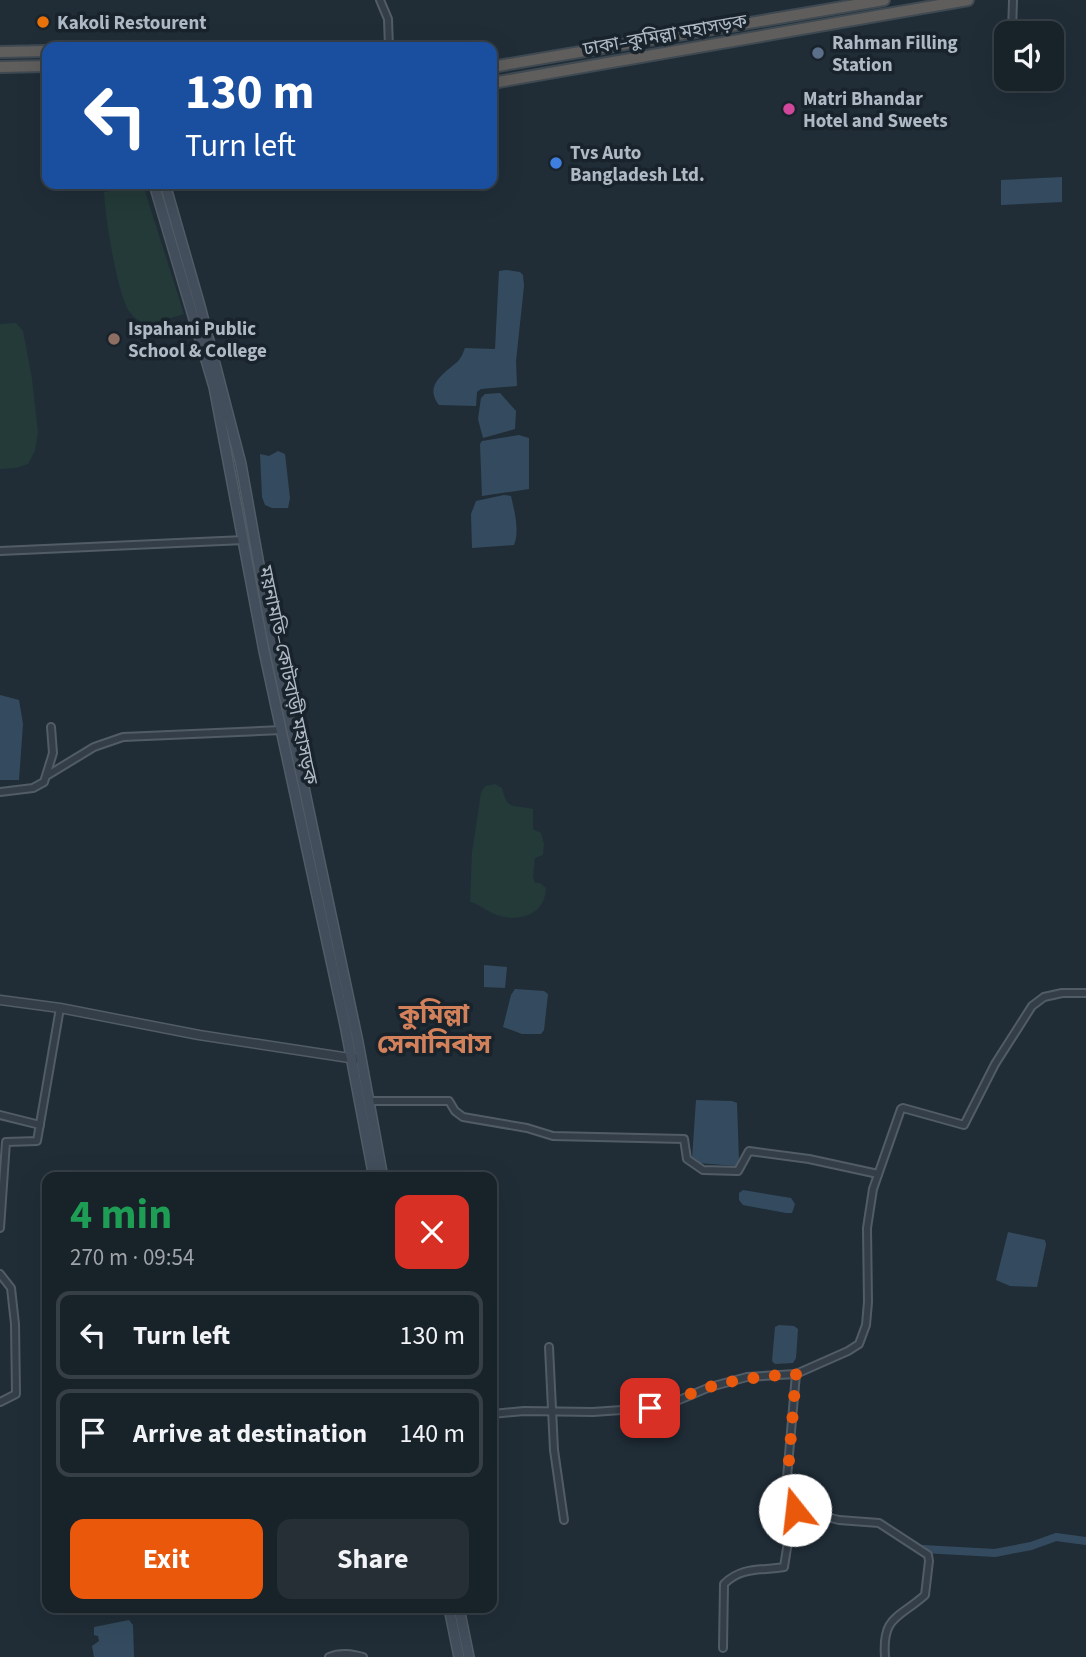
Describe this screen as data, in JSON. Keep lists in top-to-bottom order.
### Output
{
  "streets": {
    "highway": ["ঢাকা–কুমিল্লা মহাসড়ক"],
    "main road": ["ময়নামতি–কোটবাড়ী মহাসড়ক"]
  },
  "districts": ["কুমিল্লা সেনানিবাস"],
  "places": [
    "Kakoli Restourent",
    "Rahman Filling Station",
    "Matri Bhandar Hotel and Sweets",
    "Tvs Auto Bangladesh Ltd.",
    "Ispahani Public School & College"
  ],
  "page": {
    "turn": ["130 m", "Turn left"],
    "heading": ["4 min", "270 m · 09:54"],
    "list": [
      {
        "name": "Turn left",
        "value": "130 m"
      },
      {
        "name": "Arrive at destination",
        "value": "140 m"
      }
    ],
    "buttons": ["Exit", "Share"]
  }
}
